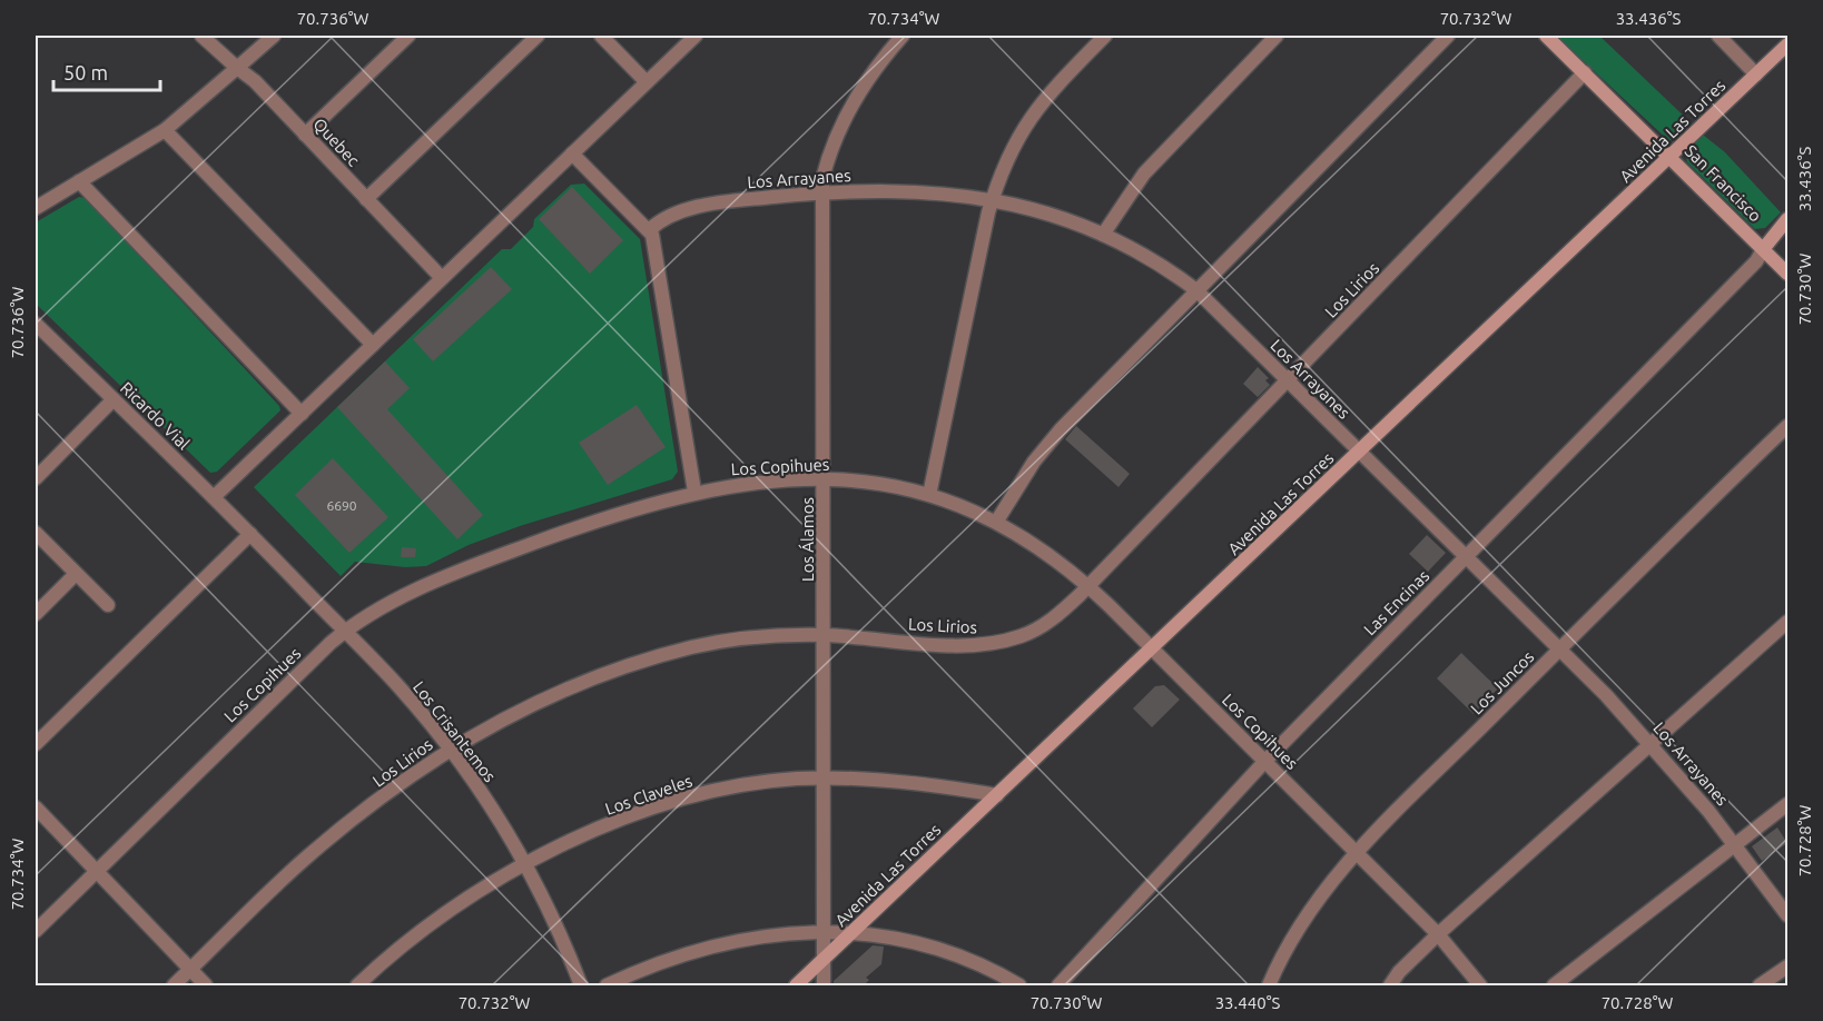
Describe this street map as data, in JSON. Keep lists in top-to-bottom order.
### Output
{
  "streets": {
    "main road": ["Avenida Las Torres", "San Francisco"],
    "street": [
      "Quebec",
      "Los Arrayanes",
      "Los Lirios",
      "Ricardo Vial",
      "Los Copihues",
      "Los Álamos",
      "Las Encinas",
      "Los Juncos",
      "Los Crisantemos",
      "Los Claveles"
    ]
  },
  "crossings": [
    ["Avenida Las Torres", "Los Arrayanes"],
    ["Avenida Las Torres", "San Francisco"],
    ["Avenida Las Torres", "Los Copihues"],
    ["Avenida Las Torres", "Los Álamos"],
    ["Avenida Las Torres", "Los Claveles"],
    ["Los Arrayanes", "Los Lirios"],
    ["Los Arrayanes", "Los Álamos"],
    ["Los Arrayanes", "Las Encinas"],
    ["Los Arrayanes", "Los Juncos"],
    ["San Francisco", "Los Lirios"],
    ["San Francisco", "Las Encinas"],
    ["Los Lirios", "Los Copihues"],
    ["Los Lirios", "Los Álamos"],
    ["Los Lirios", "Los Crisantemos"],
    ["Ricardo Vial", "Los Crisantemos"],
    ["Los Copihues", "Los Álamos"],
    ["Los Copihues", "Las Encinas"],
    ["Los Copihues", "Los Juncos"],
    ["Los Copihues", "Los Crisantemos"],
    ["Los Álamos", "Los Claveles"],
    ["Los Crisantemos", "Los Claveles"]
  ],
  "house_numbers": ["6690"],
  "scale_bar": "50 m",
  "coordinates": [
    "70.736°W",
    "70.734°W",
    "70.732°W",
    "33.436°S",
    "70.730°W",
    "70.728°W",
    "33.440°S"
  ]
}
